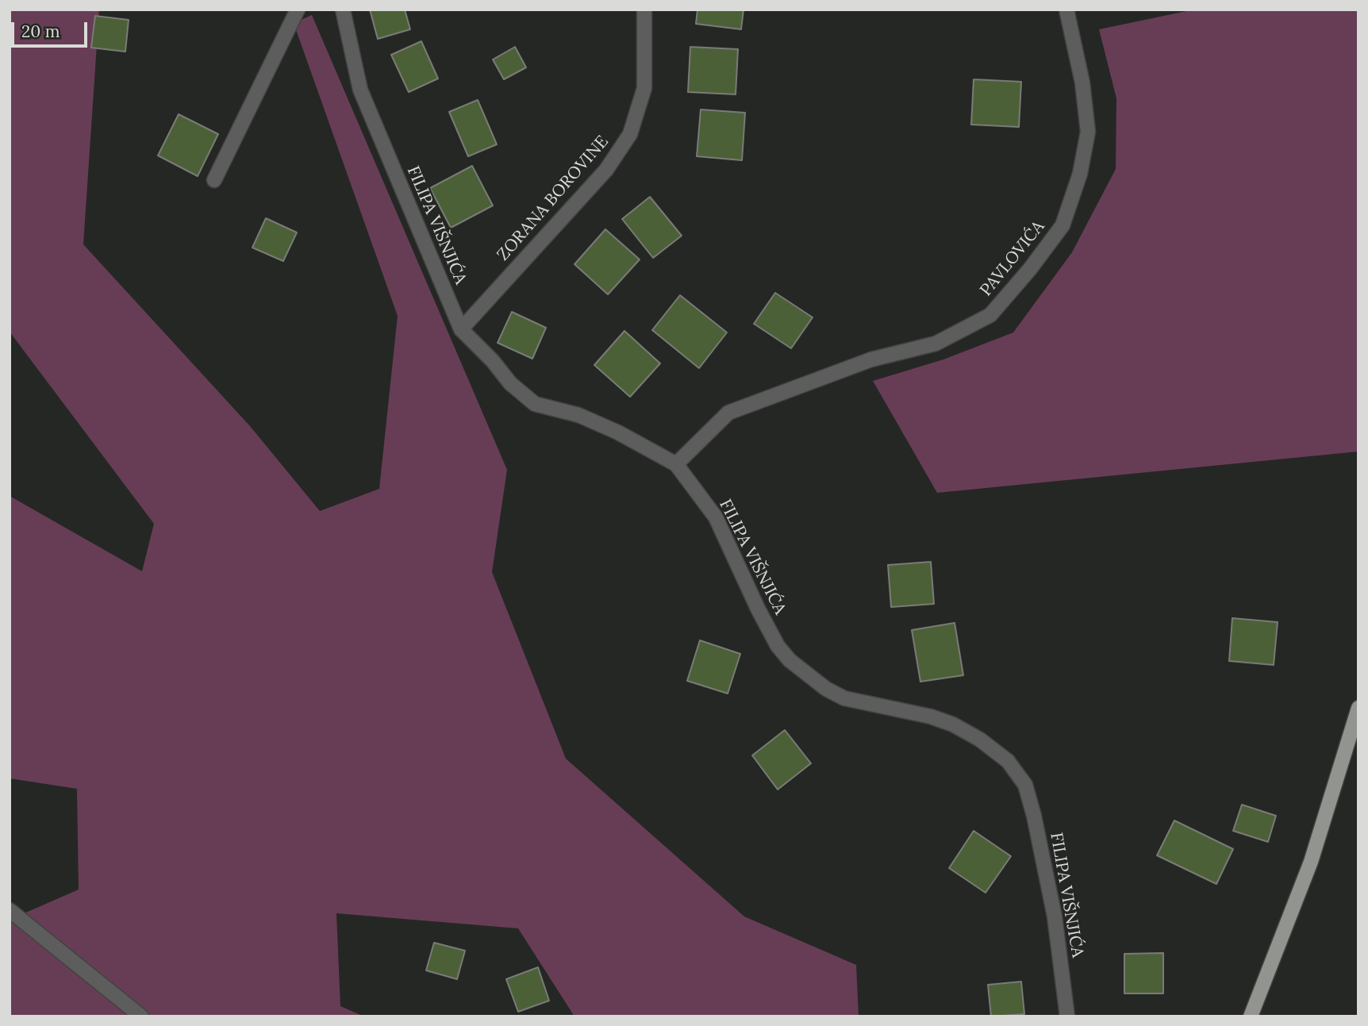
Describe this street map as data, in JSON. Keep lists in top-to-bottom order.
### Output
{
  "streets": {
    "street": ["ZORANA BOROVINE", "FILIPA VIŠNJIĆA", "PAVLOVIĆA"]
  },
  "crossings": [
    ["ZORANA BOROVINE", "FILIPA VIŠNJIĆA"],
    ["FILIPA VIŠNJIĆA", "PAVLOVIĆA"]
  ],
  "scale_bar": "20 m"
}
